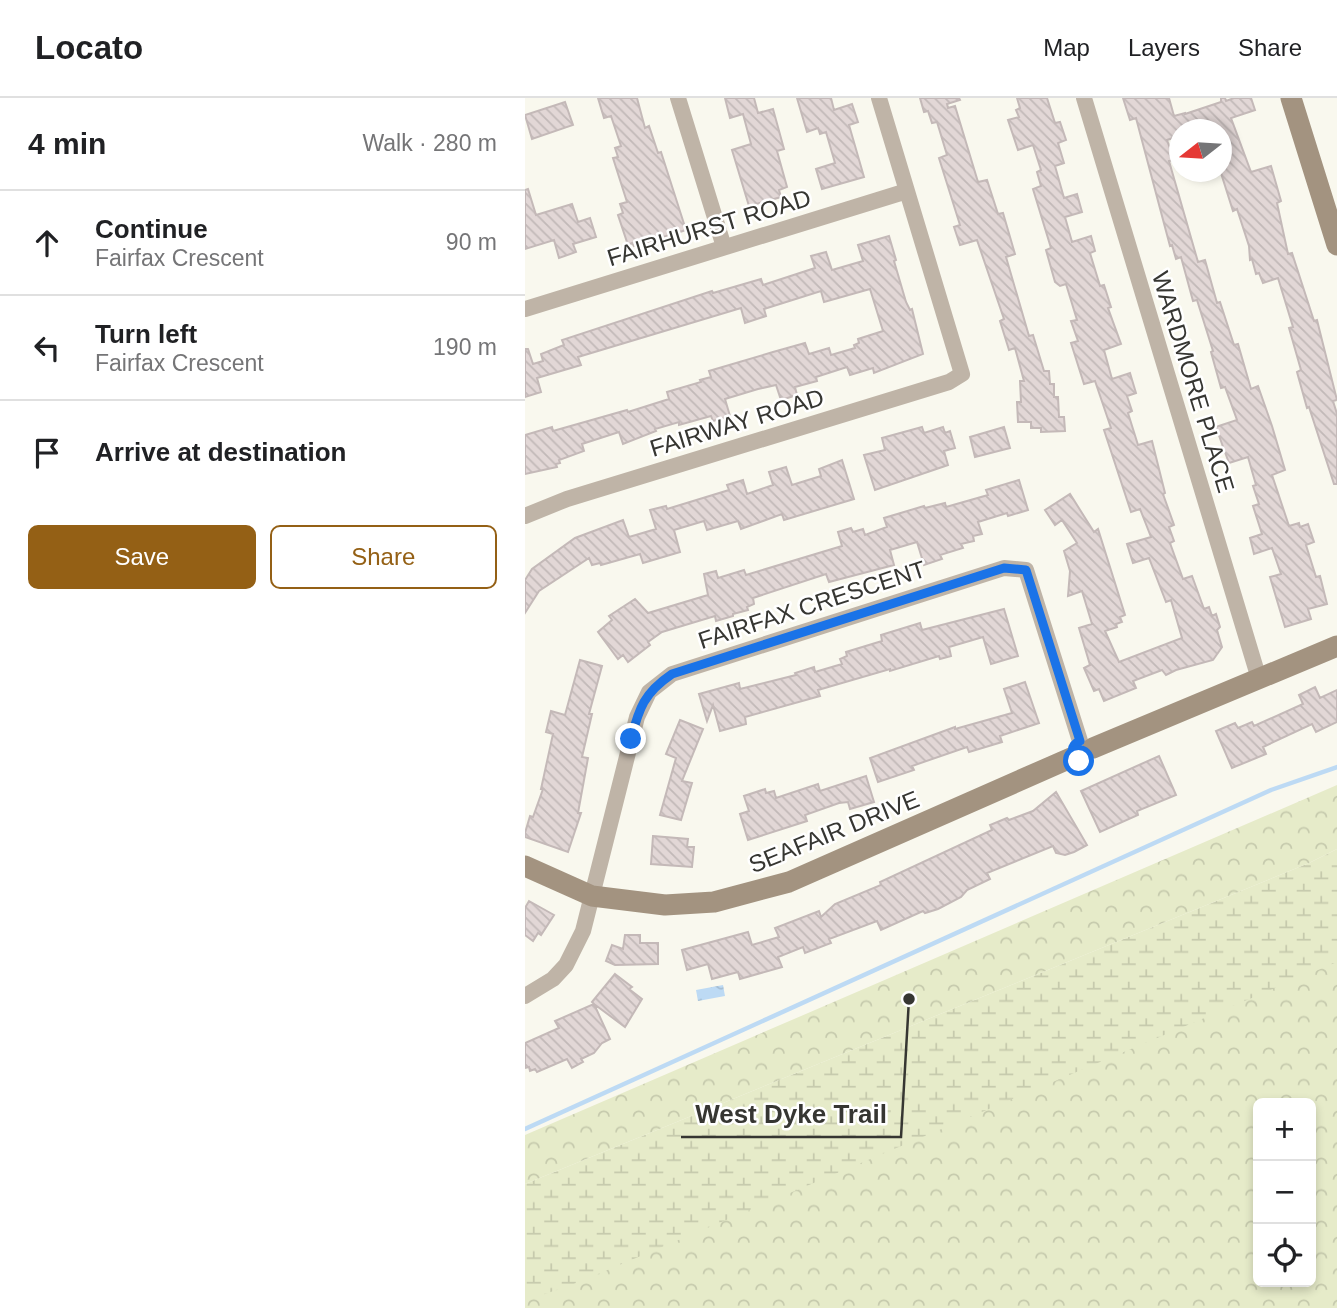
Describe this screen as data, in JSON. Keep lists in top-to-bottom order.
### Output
{
  "streets": {
    "street": [
      "FAIRHURST ROAD",
      "WARDMORE PLACE",
      "FAIRWAY ROAD",
      "FAIRFAX CRESCENT",
      "SEAFAIR DRIVE"
    ]
  },
  "crossings": [
    ["FAIRHURST ROAD", "FAIRWAY ROAD"],
    ["WARDMORE PLACE", "SEAFAIR DRIVE"],
    ["FAIRFAX CRESCENT", "SEAFAIR DRIVE"]
  ],
  "places": ["West Dyke Trail"],
  "north": "left",
  "page": {
    "header": "Locato",
    "nav": ["Map", "Layers", "Share"],
    "heading": ["4 min", "Walk · 280 m"],
    "list": [
      ["Continue", "Fairfax Crescent", "90 m"],
      ["Turn left", "Fairfax Crescent", "190 m"],
      "Arrive at destination"
    ],
    "buttons": ["Save", "Share"],
    "map_buttons": ["+", "−"]
  }
}
